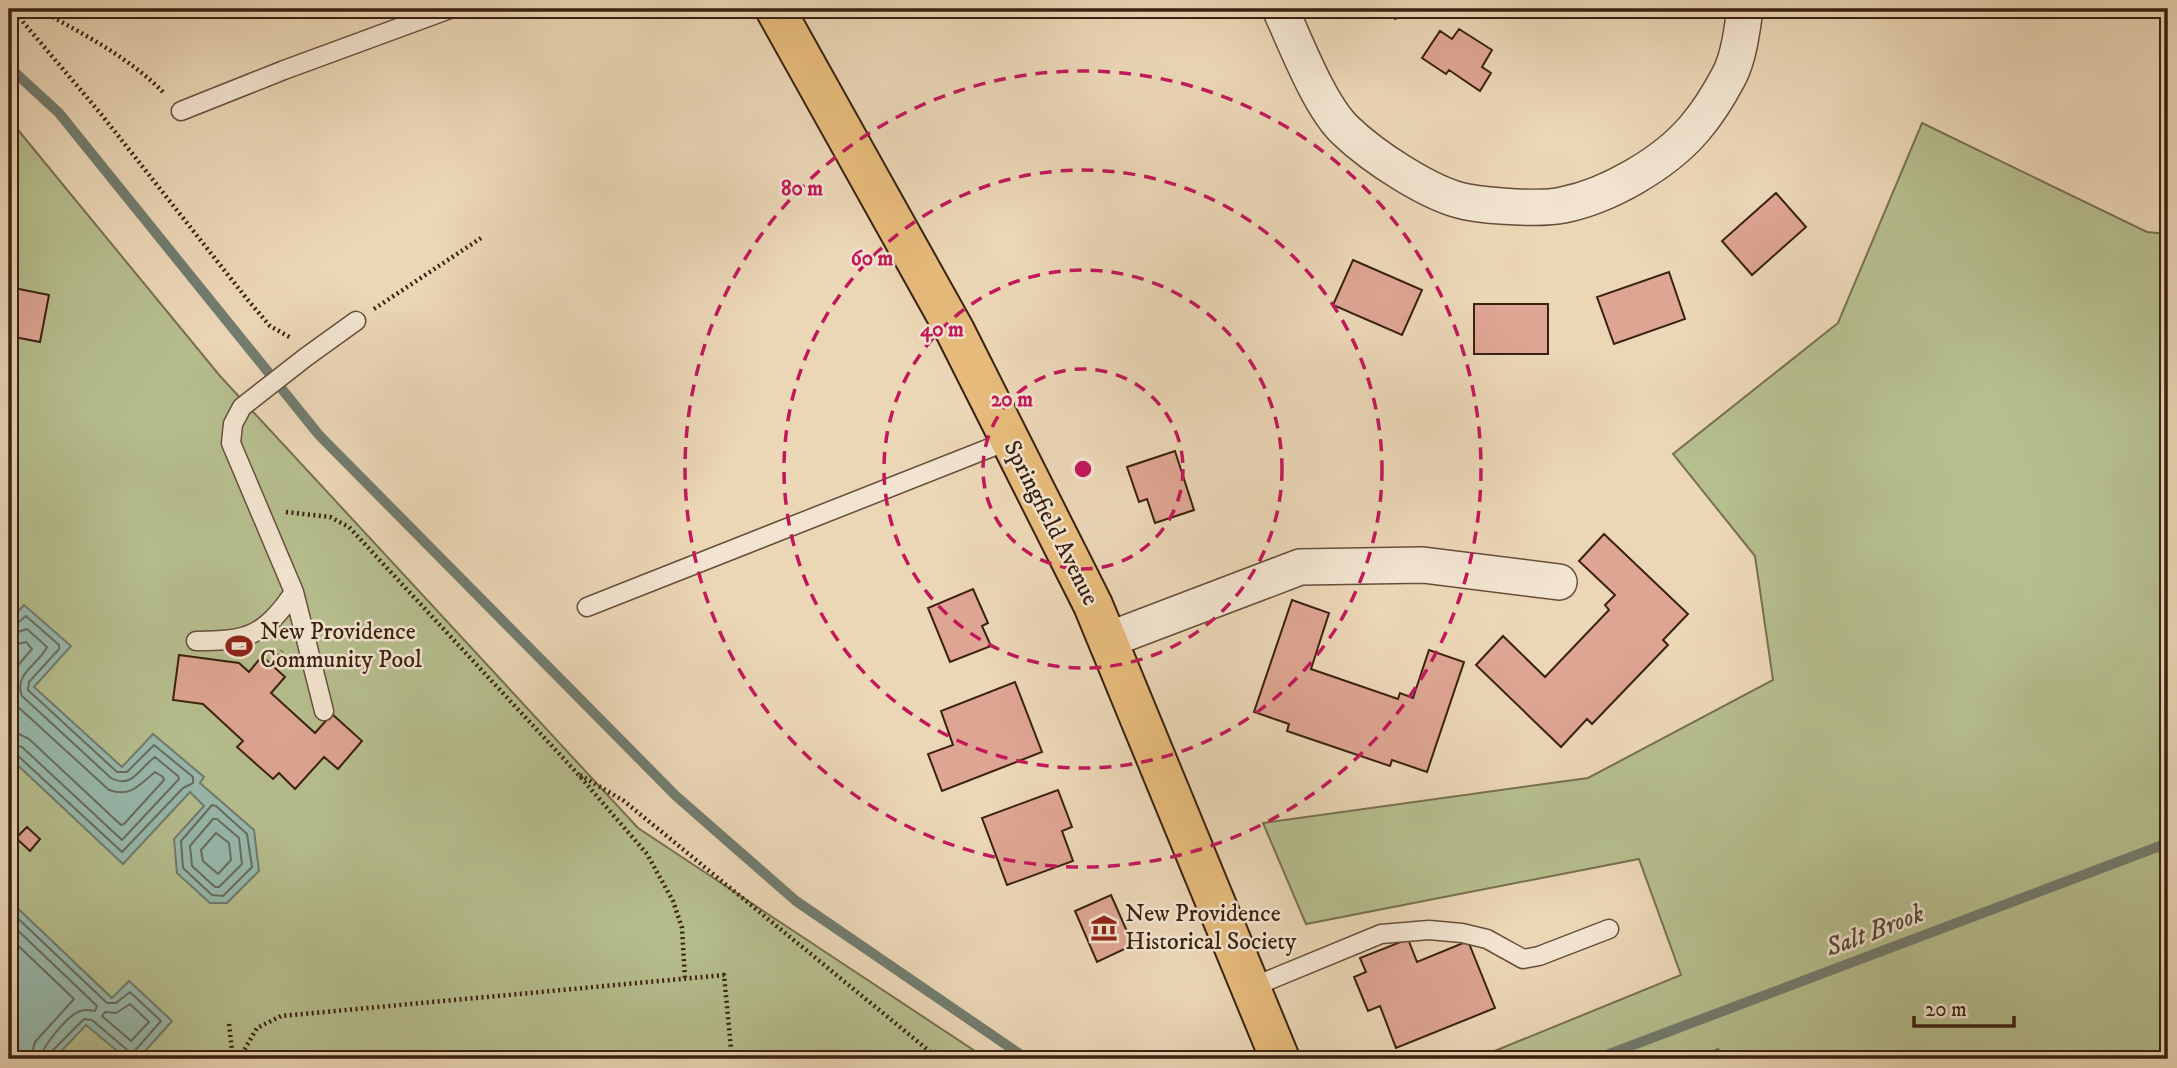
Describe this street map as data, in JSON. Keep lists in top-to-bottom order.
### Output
{
  "streets": {
    "main road": ["Springfield Avenue"]
  },
  "water": ["Salt Brook"],
  "places": {
    "sports": ["New Providence Community Pool"],
    "museum": ["New Providence Historical Society"]
  },
  "scale_bar": "20 m",
  "rings": [
    "80 m",
    "60 m",
    "40 m",
    "20 m"
  ]
}
